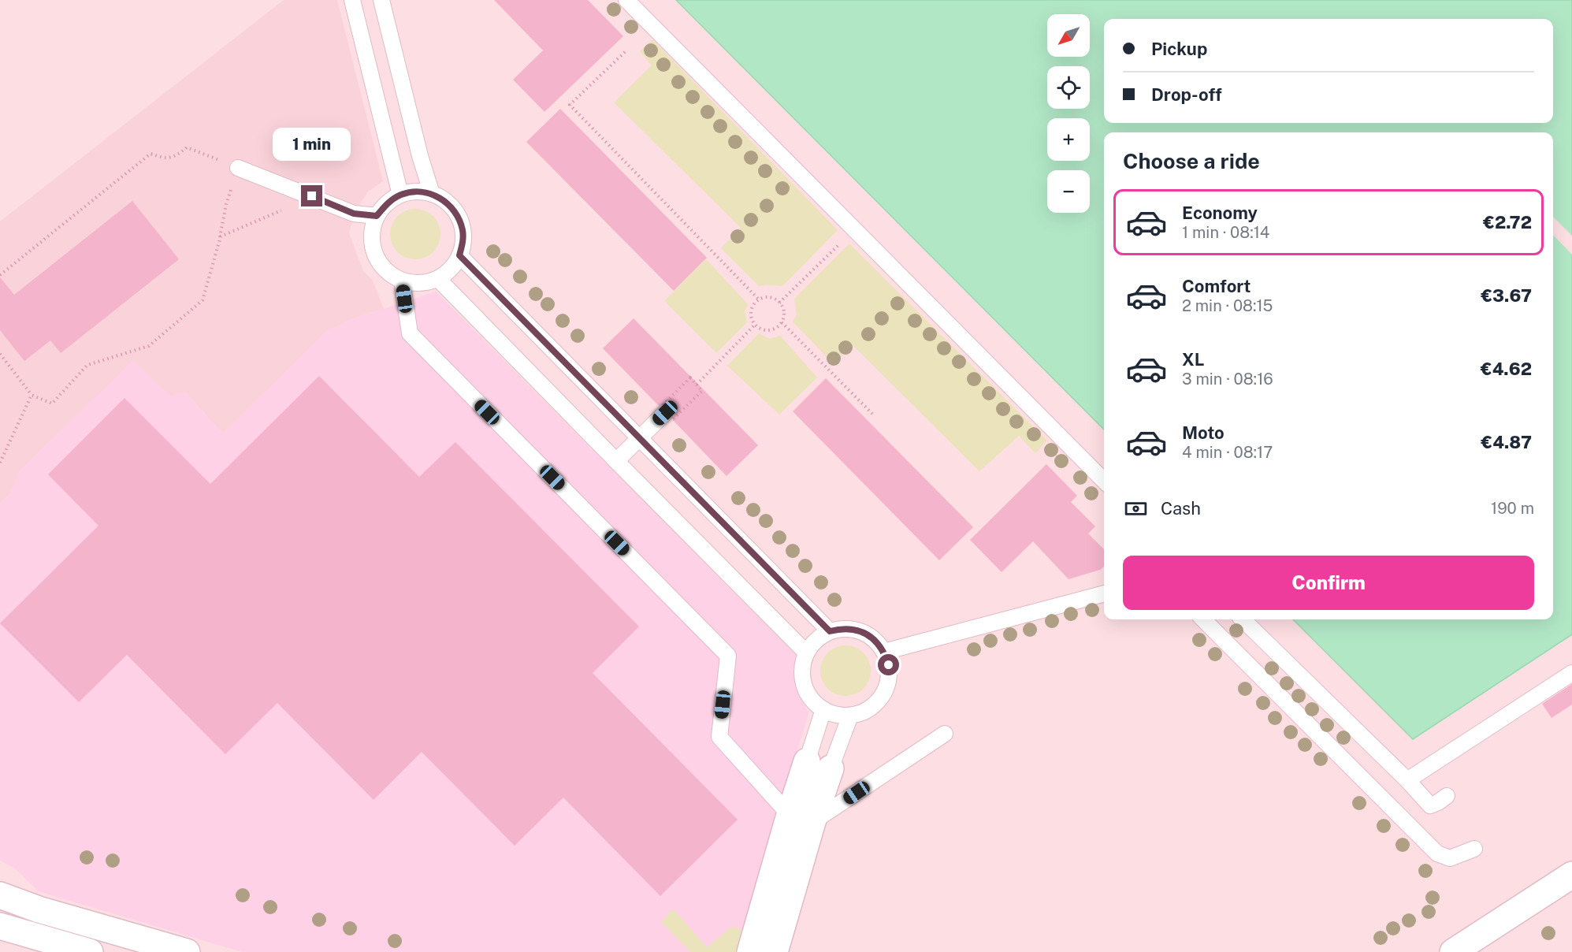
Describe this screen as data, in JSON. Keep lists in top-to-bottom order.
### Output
{
  "north": "bottom left",
  "page": {
    "map_buttons": ["+", "−"],
    "banner": ["Pickup", "Drop-off"],
    "bubble": "1 min",
    "heading": "Choose a ride",
    "list": [
      {
        "name": "Economy",
        "note": "1 min · 08:14",
        "value": "€2.72"
      },
      {
        "name": "Comfort",
        "note": "2 min · 08:15",
        "value": "€3.67"
      },
      {
        "name": "XL",
        "note": "3 min · 08:16",
        "value": "€4.62"
      },
      {
        "name": "Moto",
        "note": "4 min · 08:17",
        "value": "€4.87"
      }
    ],
    "pay": ["Cash", "190 m"],
    "buttons": "Confirm"
  }
}
